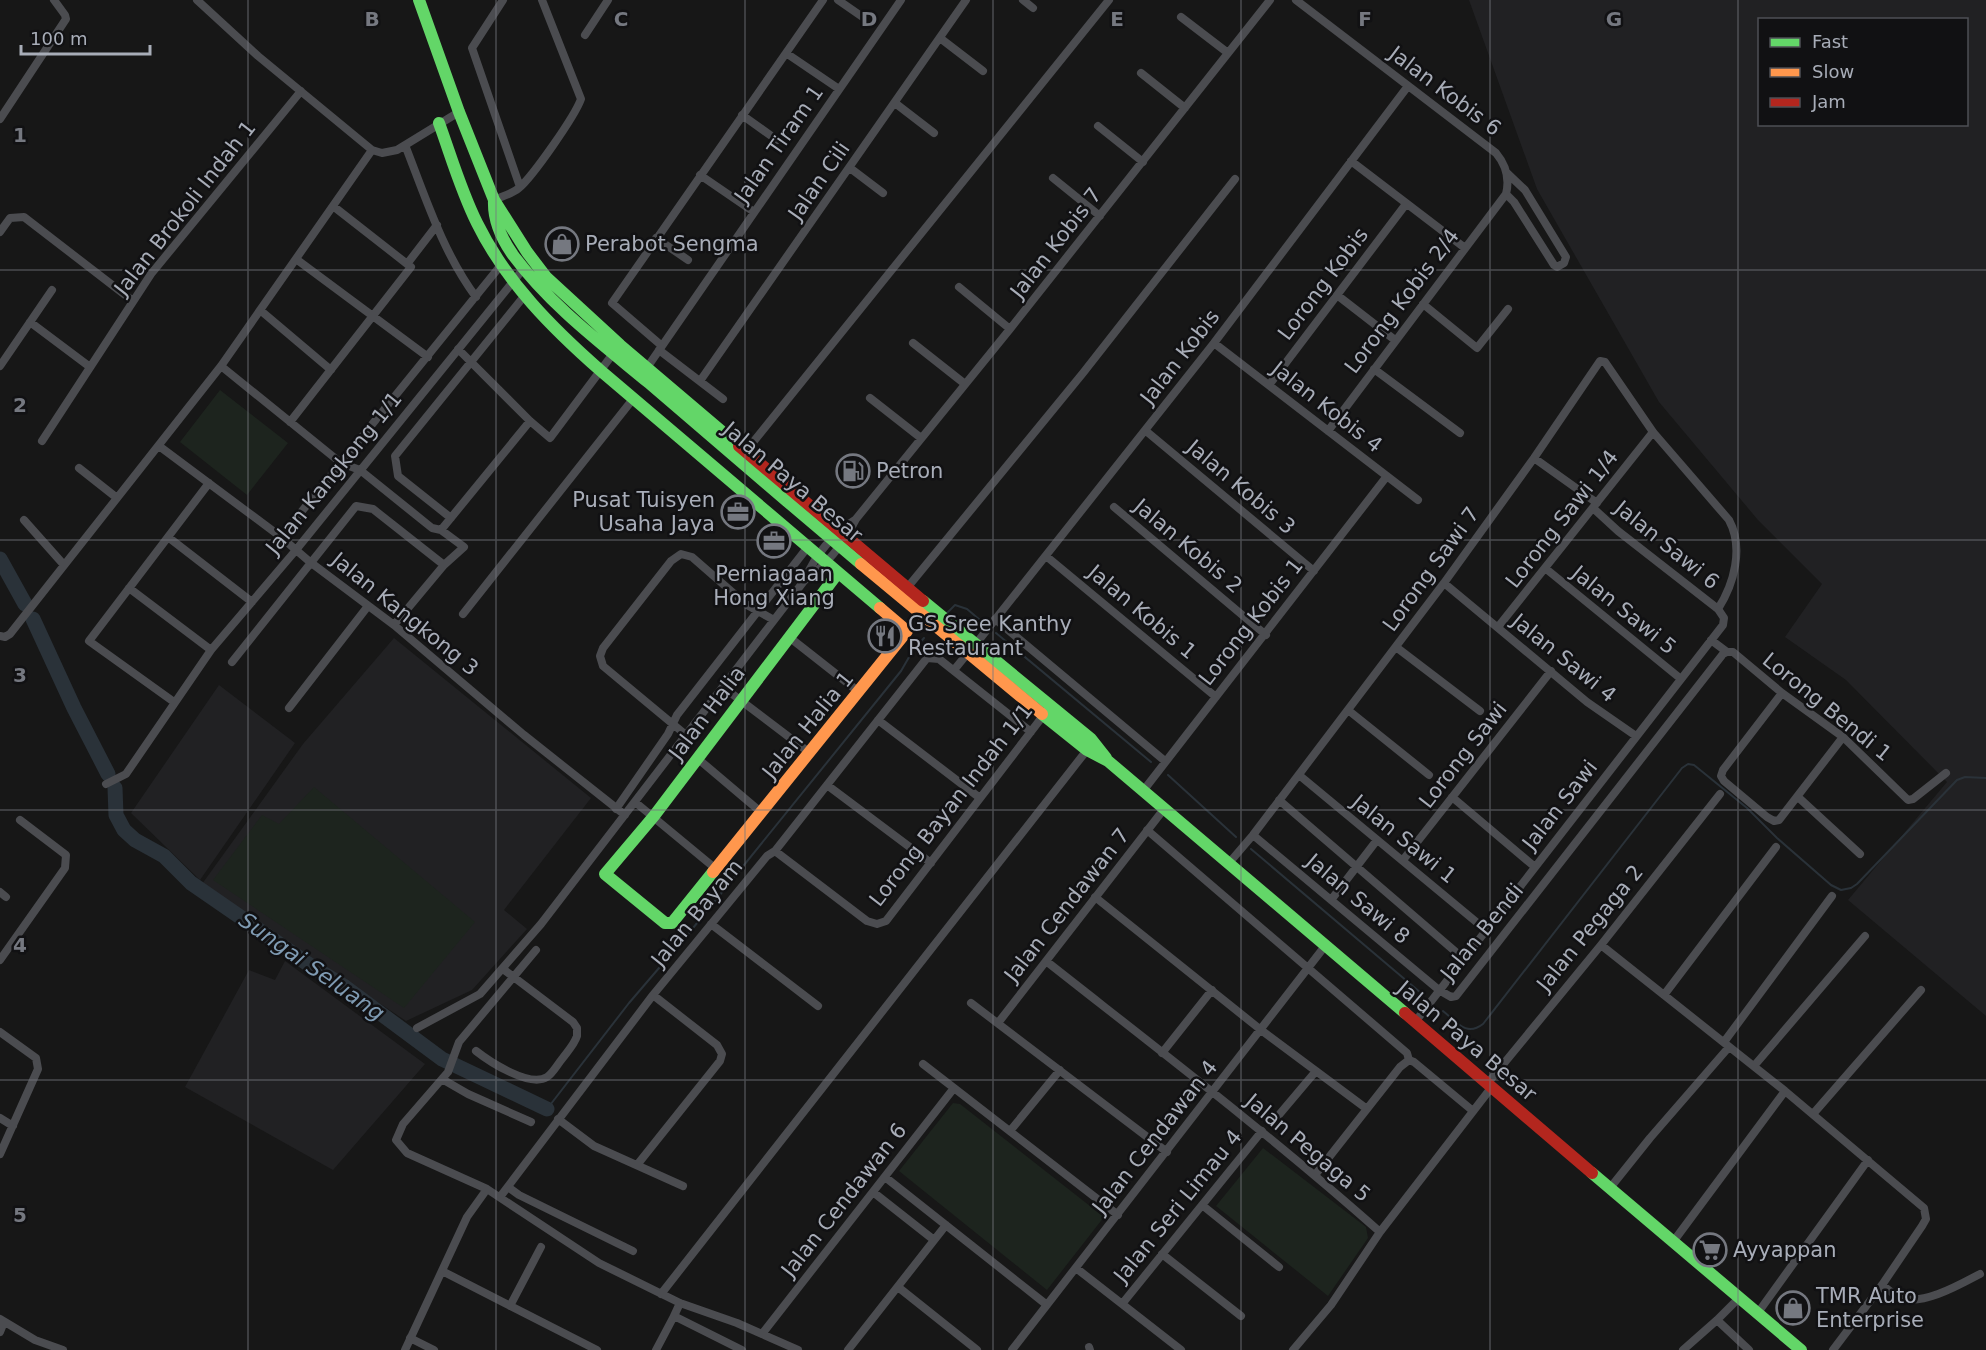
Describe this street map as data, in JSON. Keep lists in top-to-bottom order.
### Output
{
  "streets": {
    "street": [
      "Jalan Kobis 6",
      "Jalan Tiram 1",
      "Jalan Cili",
      "Jalan Brokoli Indah 1",
      "Jalan Kobis 7",
      "Lorong Kobis",
      "Lorong Kobis 2/4",
      "Jalan Kobis",
      "Jalan Kobis 4",
      "Jalan Kangkong 1/1",
      "Jalan Paya Besar",
      "Jalan Kobis 3",
      "Lorong Sawi 1/4",
      "Jalan Sawi 6",
      "Jalan Kobis 2",
      "Lorong Sawi 7",
      "Jalan Sawi 5",
      "Jalan Kobis 1",
      "Jalan Kangkong 3",
      "Lorong Kobis 1",
      "Jalan Sawi 4",
      "Lorong Bendi 1",
      "Jalan Halia",
      "Jalan Halia 1",
      "Lorong Sawi",
      "Lorong Bayan Indah 1/1",
      "Jalan Sawi",
      "Jalan Sawi 1",
      "Jalan Sawi 8",
      "Jalan Cendawan 7",
      "Jalan Bayam",
      "Jalan Pegaga 2",
      "Jalan Bendi",
      "Jalan Cendawan 4",
      "Jalan Pegaga 5",
      "Jalan Cendawan 6",
      "Jalan Seri Limau 4"
    ]
  },
  "crossings": [
    ["Jalan Kobis 6", "Lorong Kobis 2/4"],
    ["Jalan Kobis 6", "Jalan Kobis"],
    ["Jalan Tiram 1", "Jalan Paya Besar"],
    ["Jalan Kobis 7", "Jalan Paya Besar"],
    ["Lorong Kobis", "Jalan Kobis 4"],
    ["Lorong Kobis 2/4", "Jalan Kobis 4"],
    ["Jalan Kobis", "Jalan Kobis 4"],
    ["Jalan Kobis", "Jalan Paya Besar"],
    ["Jalan Kobis", "Jalan Kobis 3"],
    ["Jalan Kobis", "Jalan Kobis 1"],
    ["Jalan Kobis", "Jalan Bayam"],
    ["Jalan Kobis 4", "Lorong Kobis 1"],
    ["Jalan Kangkong 1/1", "Jalan Paya Besar"],
    ["Jalan Kangkong 1/1", "Jalan Kangkong 3"],
    ["Jalan Kangkong 1/1", "Jalan Halia 1"],
    ["Jalan Paya Besar", "Lorong Sawi 7"],
    ["Jalan Paya Besar", "Lorong Kobis 1"],
    ["Jalan Paya Besar", "Lorong Bayan Indah 1/1"],
    ["Jalan Paya Besar", "Jalan Sawi"],
    ["Jalan Paya Besar", "Jalan Cendawan 7"],
    ["Jalan Paya Besar", "Jalan Pegaga 2"],
    ["Jalan Paya Besar", "Jalan Cendawan 4"],
    ["Jalan Kobis 3", "Lorong Kobis 1"],
    ["Lorong Sawi 1/4", "Jalan Sawi 6"],
    ["Lorong Sawi 1/4", "Lorong Sawi 7"],
    ["Lorong Sawi 1/4", "Jalan Sawi 5"],
    ["Lorong Sawi 1/4", "Jalan Sawi 4"],
    ["Jalan Sawi 6", "Lorong Sawi 7"],
    ["Jalan Sawi 6", "Jalan Sawi"],
    ["Jalan Kobis 2", "Lorong Kobis 1"],
    ["Lorong Sawi 7", "Jalan Sawi 4"],
    ["Lorong Sawi 7", "Jalan Sawi 1"],
    ["Lorong Sawi 7", "Jalan Sawi 8"],
    ["Jalan Sawi 5", "Jalan Sawi"],
    ["Jalan Kobis 1", "Lorong Kobis 1"],
    ["Jalan Sawi 4", "Lorong Sawi"],
    ["Jalan Sawi 4", "Jalan Sawi"],
    ["Lorong Bendi 1", "Jalan Sawi"],
    ["Lorong Bendi 1", "Jalan Bendi"],
    ["Jalan Halia", "Jalan Halia 1"],
    ["Lorong Sawi", "Jalan Sawi 1"],
    ["Lorong Bayan Indah 1/1", "Jalan Bayam"],
    ["Jalan Sawi", "Jalan Sawi 1"],
    ["Jalan Sawi", "Jalan Sawi 8"],
    ["Jalan Sawi", "Jalan Bendi"],
    ["Jalan Sawi 8", "Jalan Bendi"],
    ["Jalan Cendawan 7", "Jalan Pegaga 5"],
    ["Jalan Pegaga 2", "Jalan Pegaga 5"],
    ["Jalan Cendawan 4", "Jalan Pegaga 5"],
    ["Jalan Pegaga 5", "Jalan Seri Limau 4"]
  ],
  "water": ["Sungai Seluang"],
  "places": {
    "shop": ["Perabot Sengma", "TMR Auto Enterprise"],
    "fuel station": ["Petron"],
    "office": ["Pusat Tuisyen Usaha Jaya", "Perniagaan Hong Xiang"],
    "restaurant": ["GS Sree Kanthy Restaurant"],
    "supermarket": ["Ayyappan"]
  },
  "legend": ["Fast", "Slow", "Jam"],
  "scale_bar": "100 m",
  "grid": {
    "columns": [
      "B",
      "C",
      "D",
      "E",
      "F",
      "G"
    ],
    "rows": [
      "1",
      "2",
      "3",
      "4",
      "5"
    ]
  }
}
